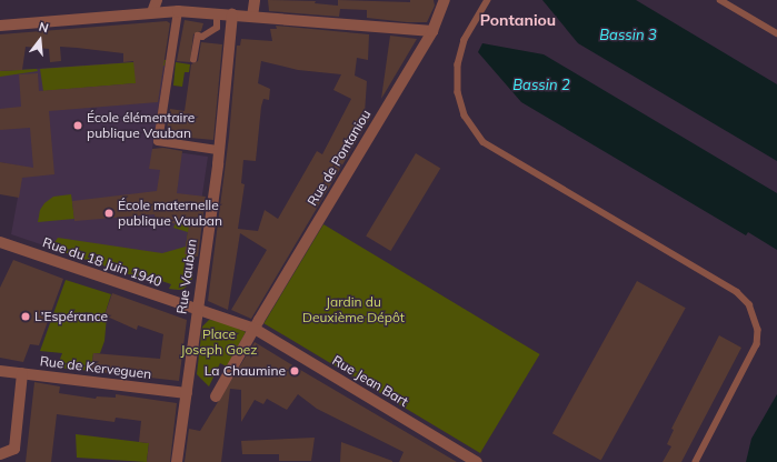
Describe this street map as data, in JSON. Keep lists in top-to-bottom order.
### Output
{
  "streets": {
    "street": [
      "Rue de Pontaniou",
      "Rue du 18 Juin 1940",
      "Rue Vauban",
      "Rue de Kerveguen",
      "Rue Jean Bart"
    ]
  },
  "crossings": [
    ["Rue de Pontaniou", "Rue Jean Bart"],
    ["Rue du 18 Juin 1940", "Rue Vauban"],
    ["Rue Vauban", "Rue de Kerveguen"]
  ],
  "districts": ["Pontaniou"],
  "water": ["Bassin 3", "Bassin 2"],
  "parks": ["Jardin du Deuxième Dépôt", "Place Joseph Goez"],
  "places": [
    "École élémentaire publique Vauban",
    "École maternelle publique Vauban",
    "L’Espérance",
    "La Chaumine"
  ],
  "north": "top"
}
